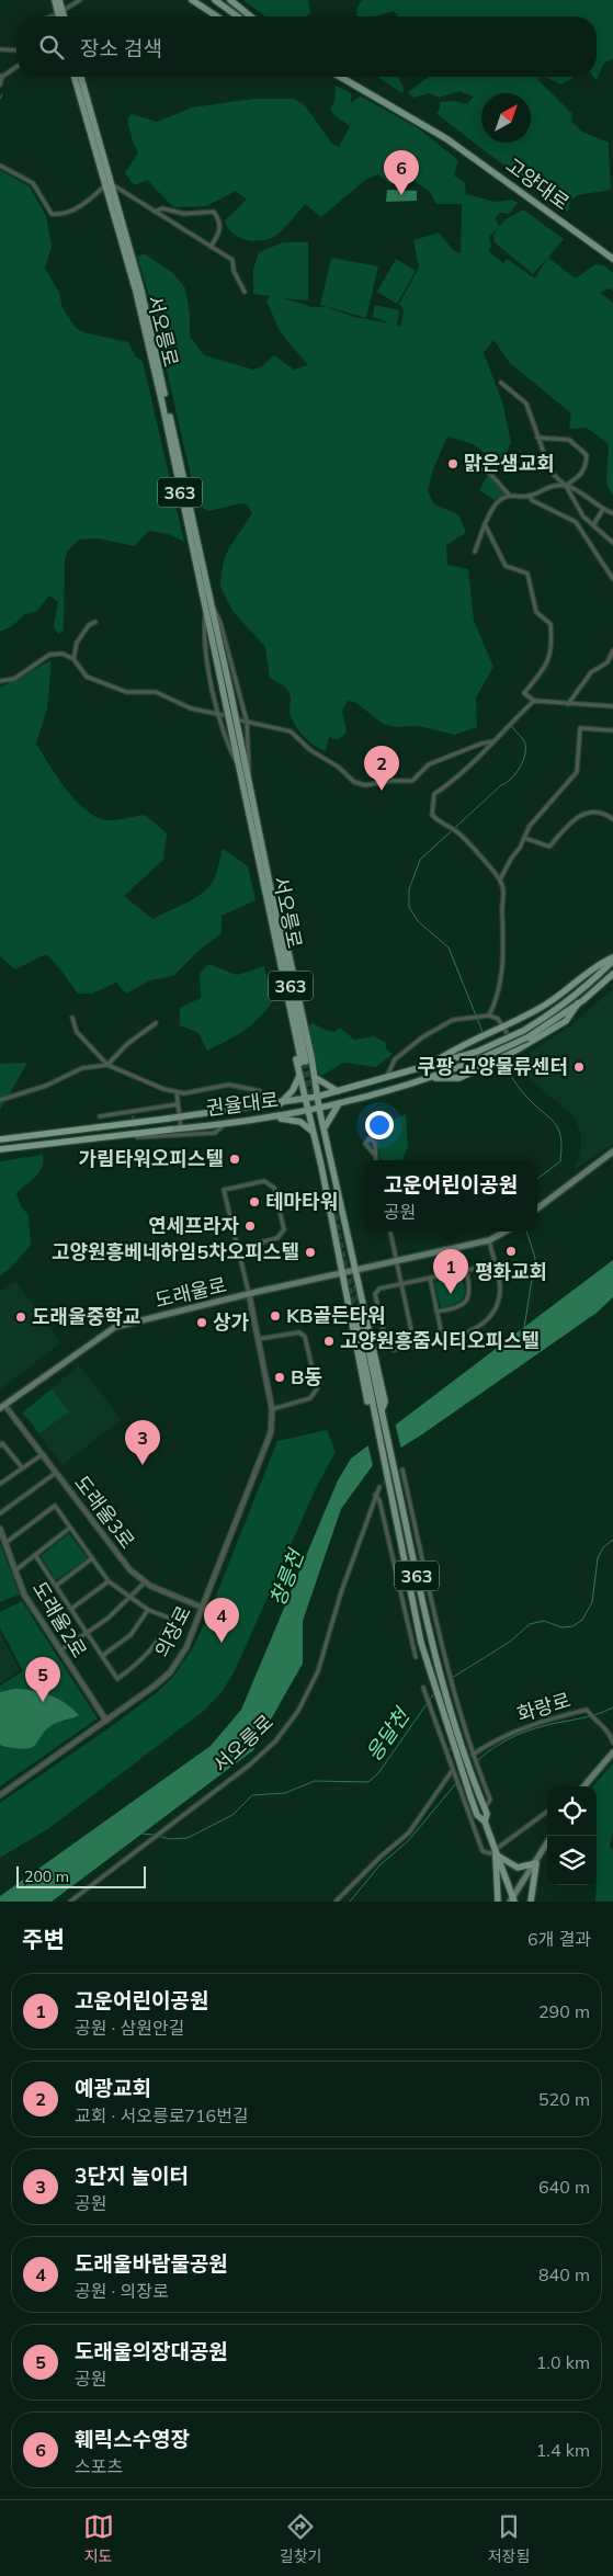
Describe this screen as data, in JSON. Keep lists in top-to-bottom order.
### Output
{
  "streets": {
    "highway": ["권율대로"],
    "main road": [
      "고양대로",
      "서오릉로",
      "363",
      "도래울로"
    ],
    "street": [
      "도래울3로",
      "도래울2로",
      "의장로",
      "화랑로"
    ]
  },
  "crossings": [
    ["도래울로", "도래울3로"],
    ["도래울로", "의장로"],
    ["도래울3로", "의장로"],
    ["도래울2로", "의장로"]
  ],
  "water": ["창릉천", "응달천"],
  "places": [
    "맑은샘교회",
    "쿠팡 고양물류센터",
    "가림타워오피스텔",
    "테마타워",
    "연세프라자",
    "평화교회",
    "고양원흥베네하임5차오피스텔",
    "KB골든타워",
    "도래울중학교",
    "상가",
    "고양원흥줌시티오피스텔",
    "B동"
  ],
  "scale_bar": "200 m",
  "north": "top right",
  "page": {
    "search": "장소 검색",
    "pins": [
      "6",
      "2",
      "1",
      "3",
      "4",
      "5"
    ],
    "popup": ["고운어린이공원", "공원"],
    "scale": "200 m",
    "heading": ["주변", "6개 결과"],
    "list": [
      {
        "mark": "1",
        "name": "고운어린이공원",
        "note": "공원 · 삼원안길",
        "value": "290 m"
      },
      {
        "mark": "2",
        "name": "예광교회",
        "note": "교회 · 서오릉로716번길",
        "value": "520 m"
      },
      {
        "mark": "3",
        "name": "3단지 놀이터",
        "note": "공원",
        "value": "640 m"
      },
      {
        "mark": "4",
        "name": "도래울바람물공원",
        "note": "공원 · 의장로",
        "value": "840 m"
      },
      {
        "mark": "5",
        "name": "도래울의장대공원",
        "note": "공원",
        "value": "1.0 km"
      },
      {
        "mark": "6",
        "name": "훼릭스수영장",
        "note": "스포츠",
        "value": "1.4 km"
      }
    ],
    "nav": ["지도", "길찾기", "저장됨"]
  }
}
